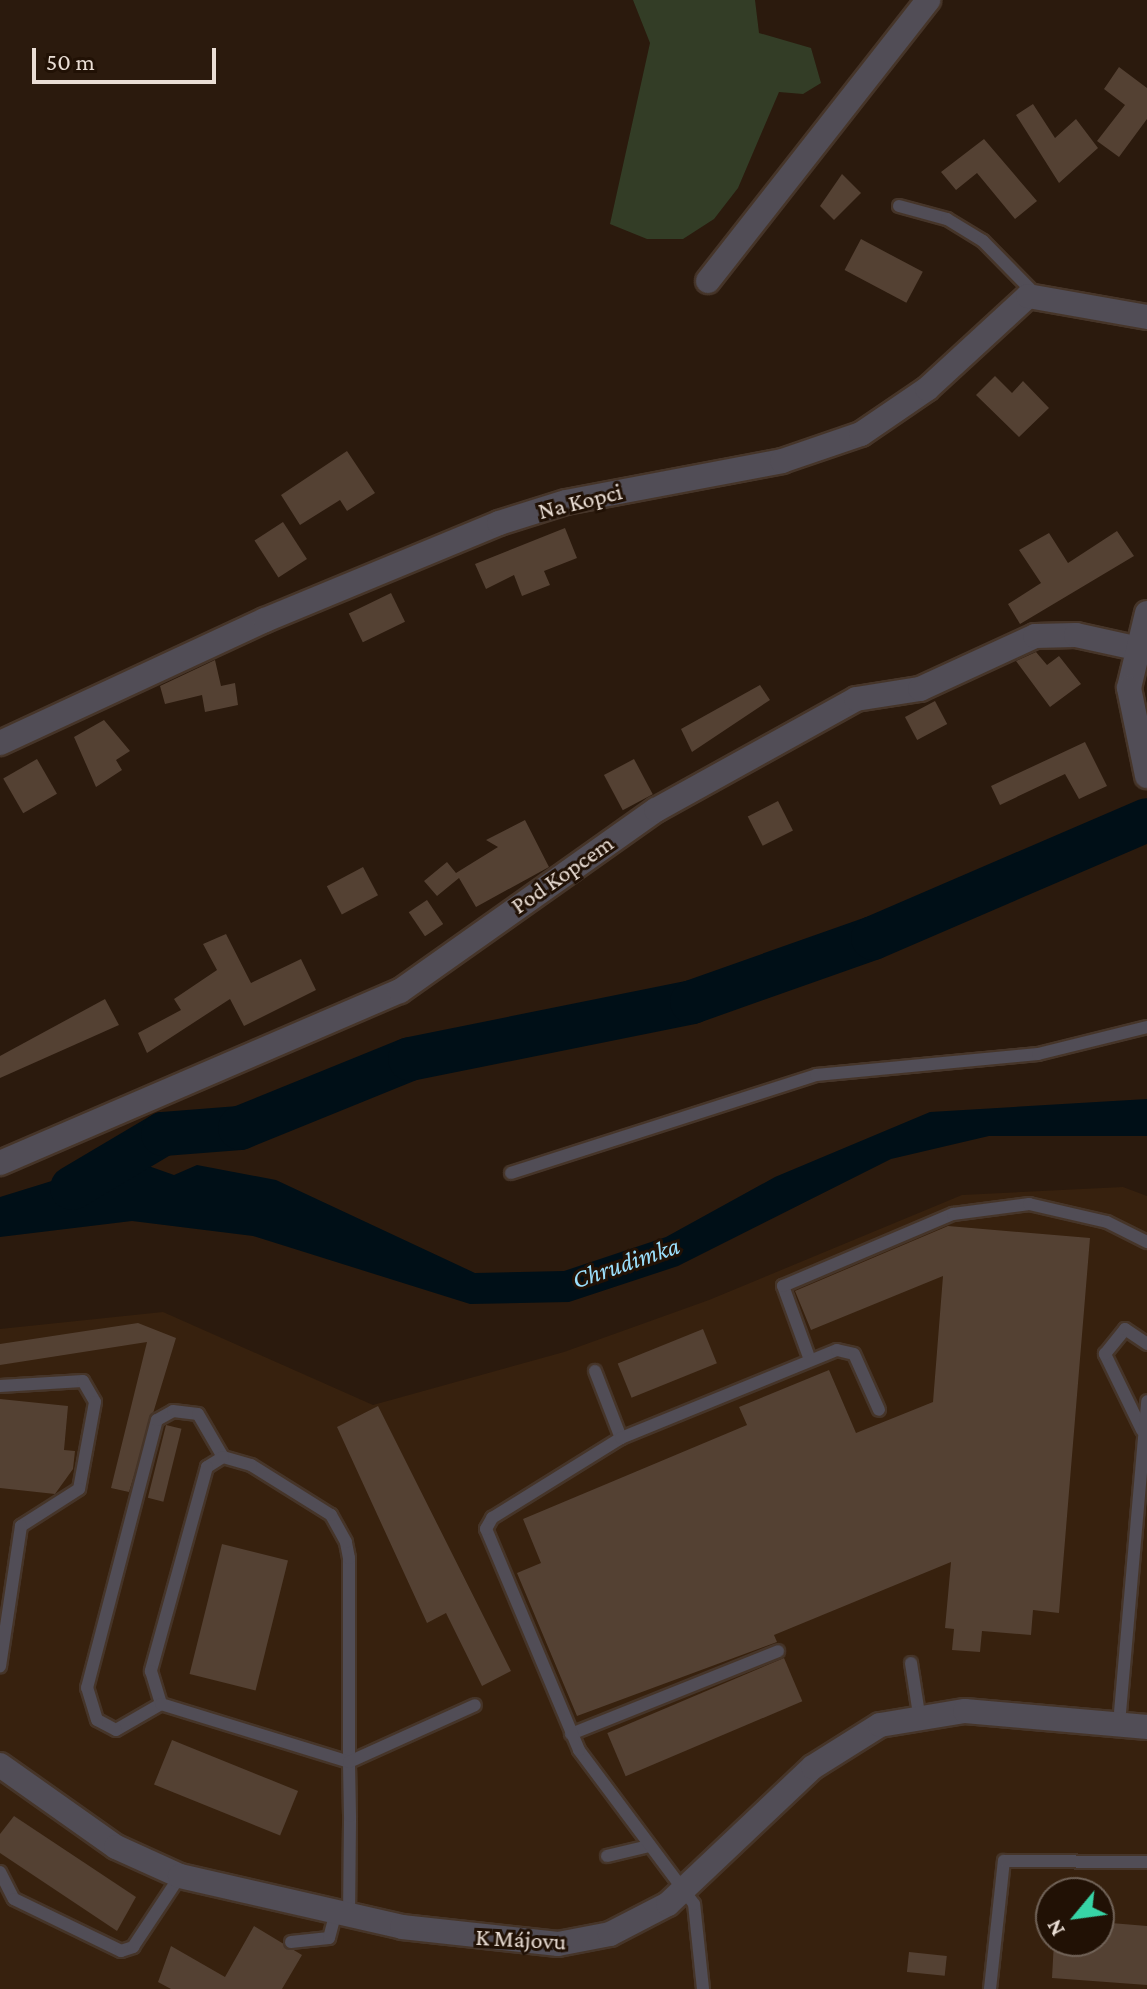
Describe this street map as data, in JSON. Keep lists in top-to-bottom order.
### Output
{
  "streets": {
    "street": ["Na Kopci", "Pod Kopcem", "K Májovu"]
  },
  "water": ["Chrudimka"],
  "scale_bar": "50 m",
  "north": "bottom left"
}
